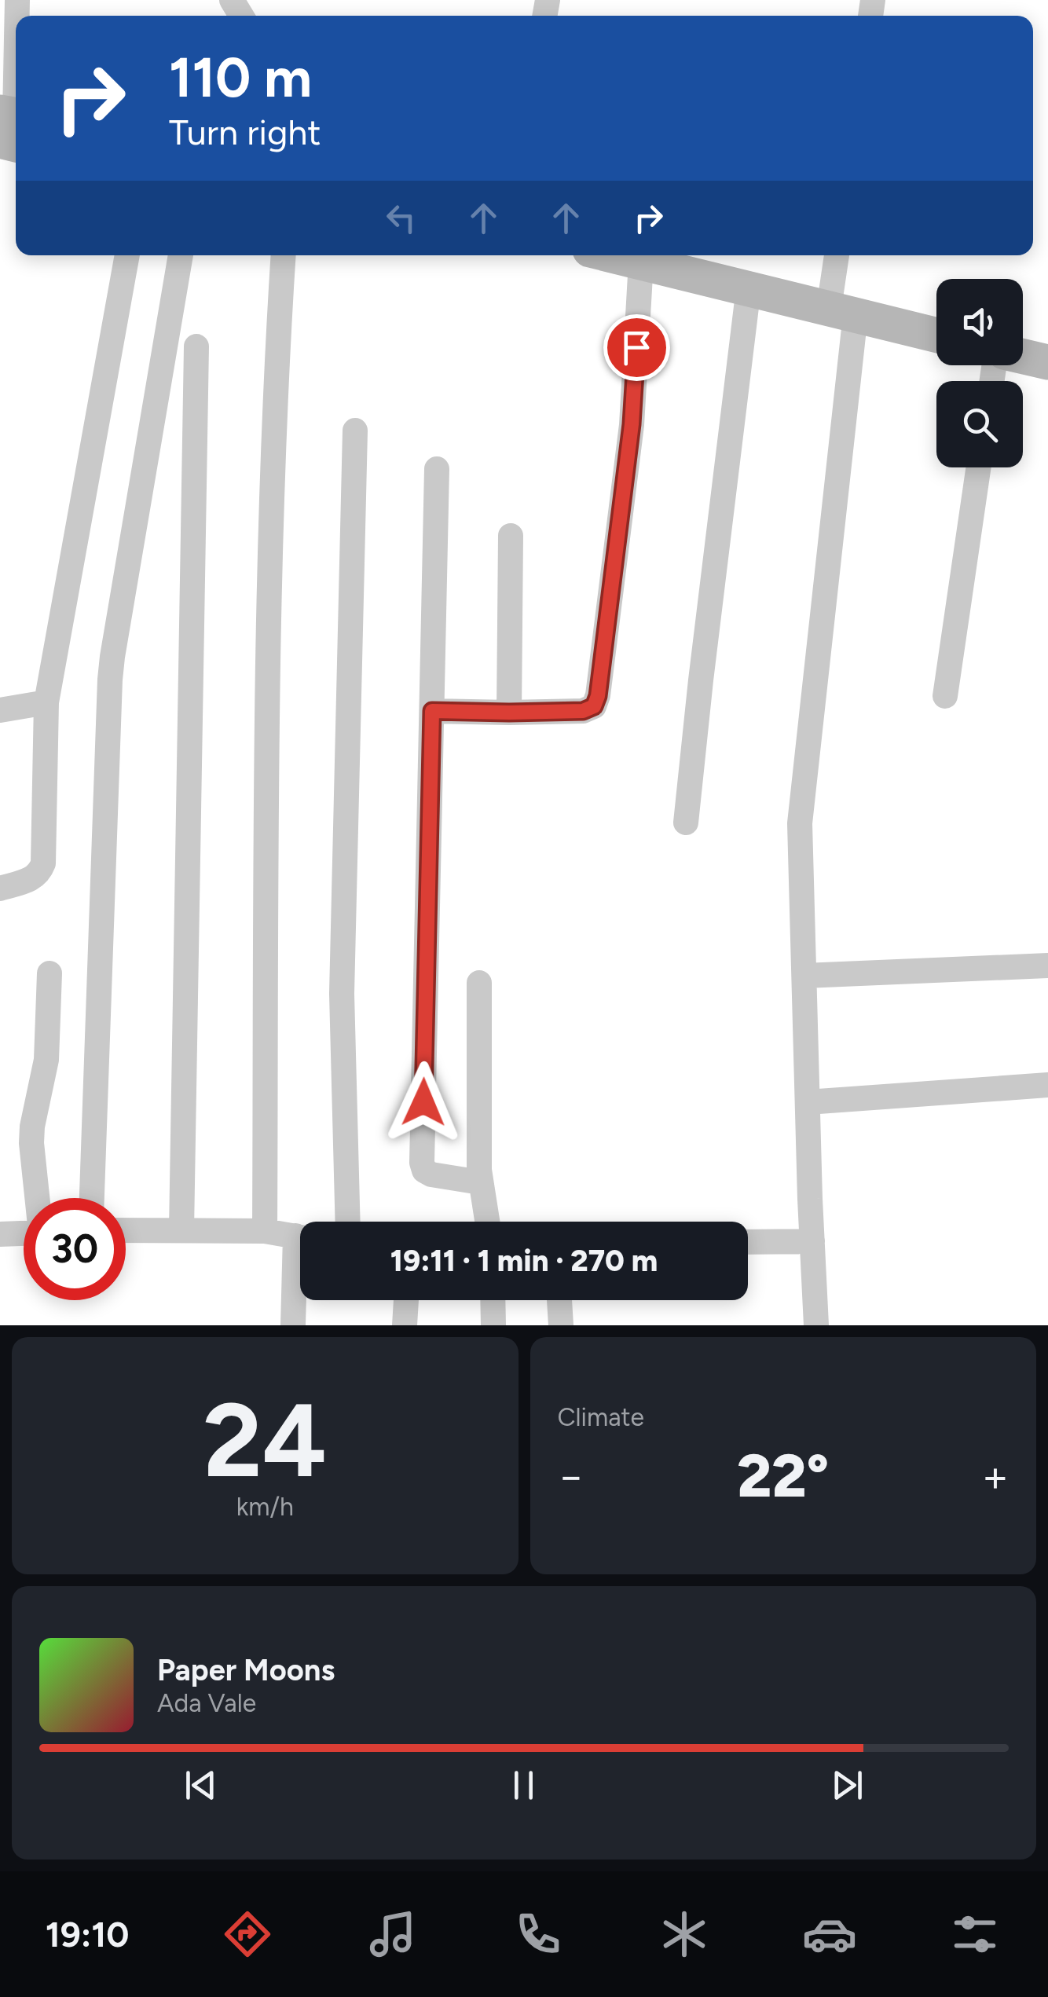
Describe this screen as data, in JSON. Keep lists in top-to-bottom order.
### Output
{
  "page": {
    "turn": ["110 m", "Turn right"],
    "limit": "30",
    "trip": "19:11 · 1 min · 270 m",
    "tile": [
      ["24", "km/h"],
      "Climate"
    ],
    "heat": ["−", "22°", "+"],
    "song": ["Paper Moons", "Ada Vale"],
    "tabs": "19:10"
  }
}
